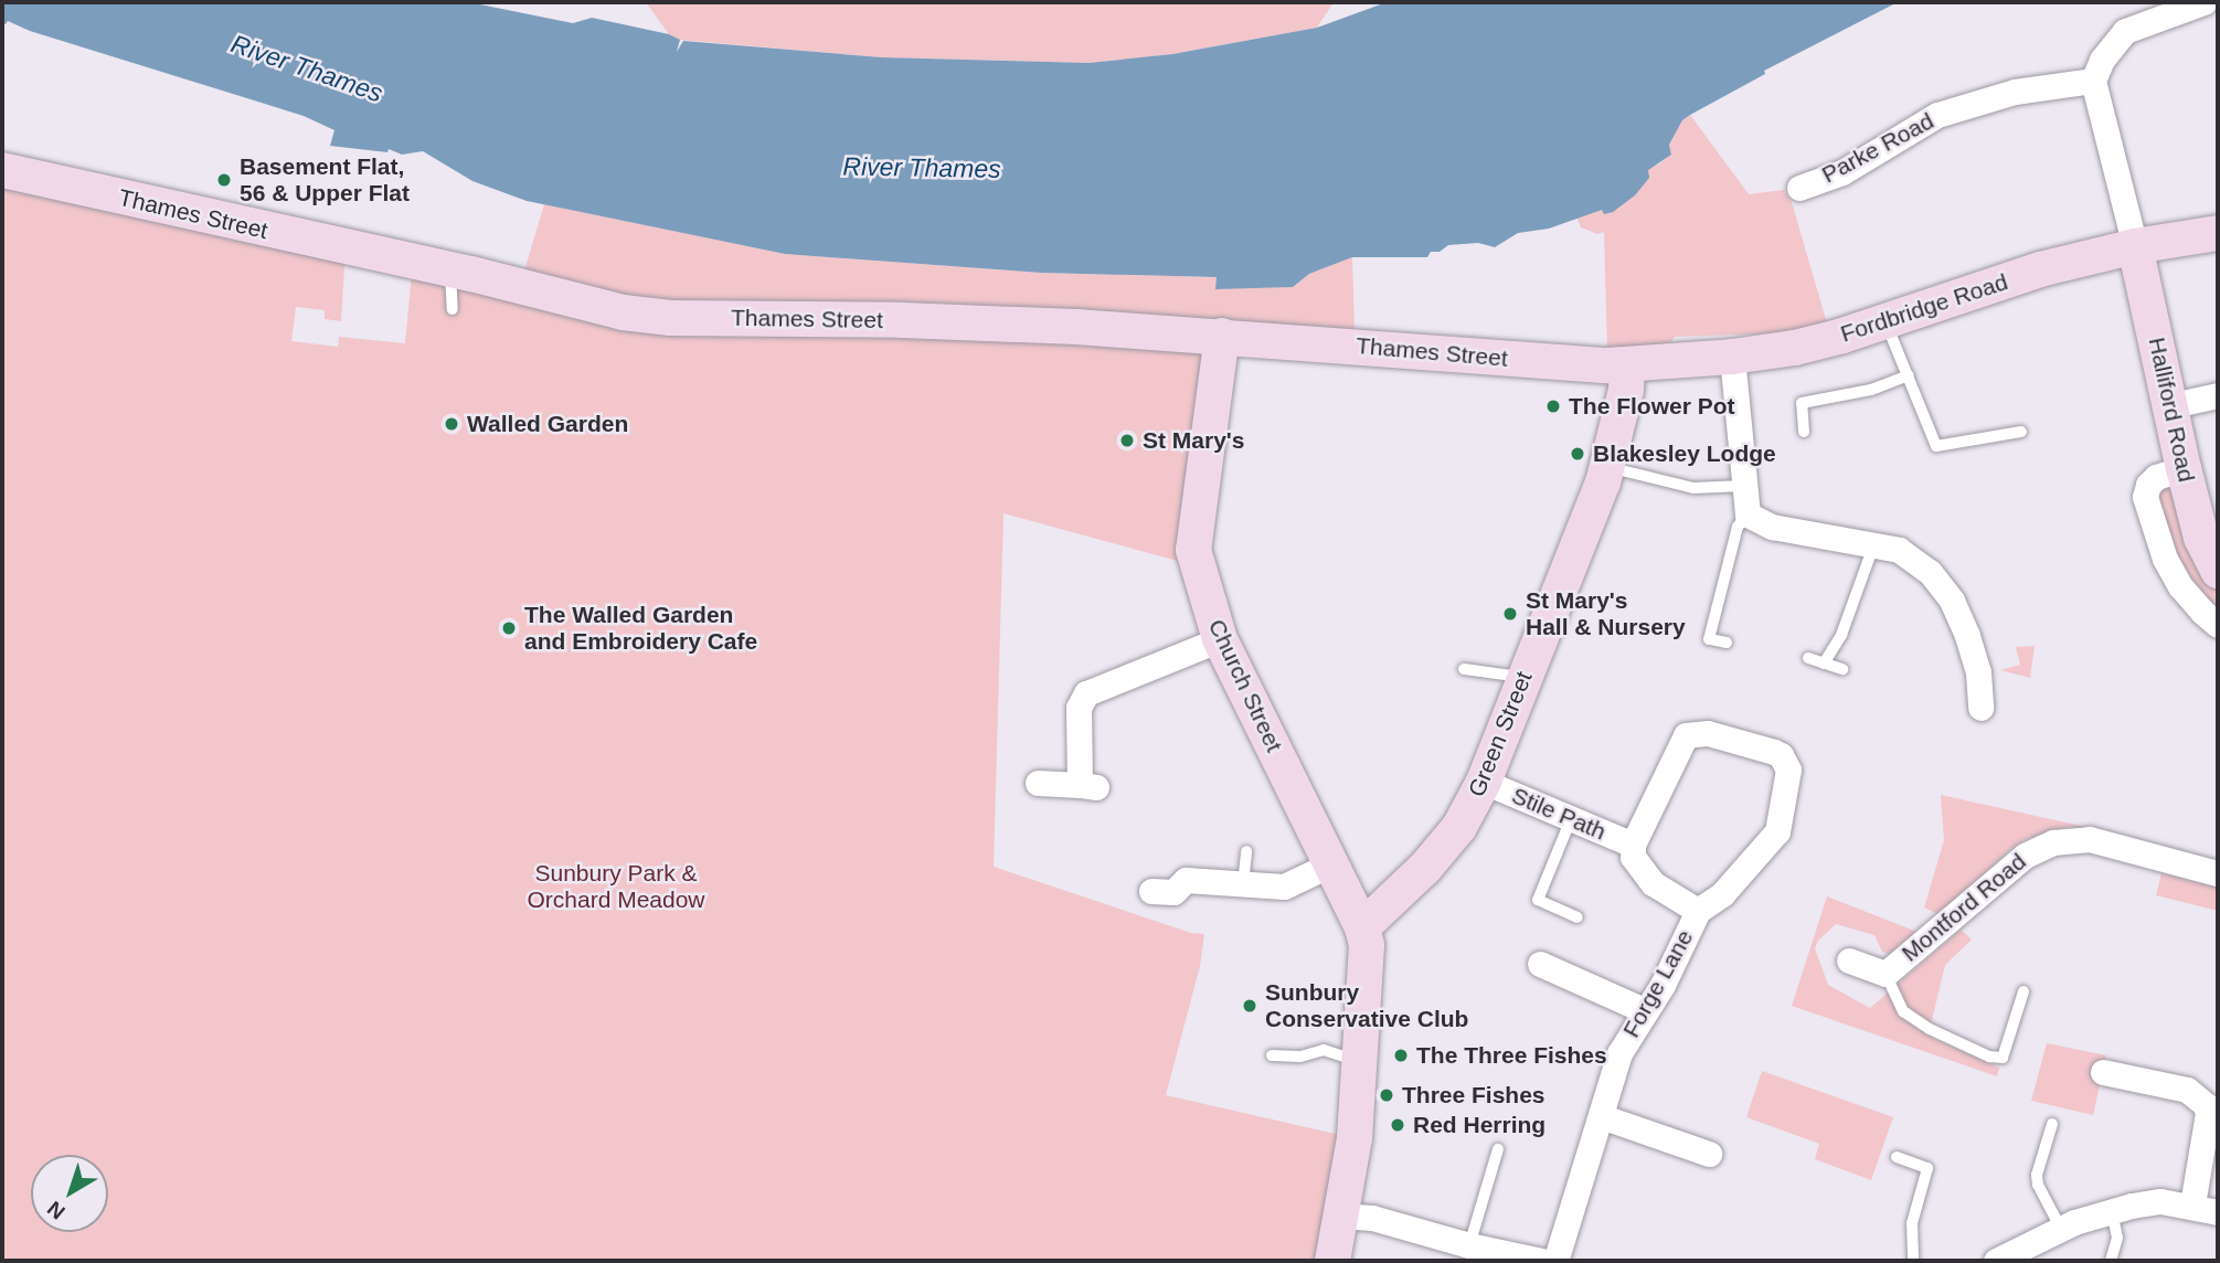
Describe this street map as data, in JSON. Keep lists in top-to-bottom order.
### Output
{
  "streets": {
    "street": [
      "Parke Road",
      "Thames Street",
      "Fordbridge Road",
      "Halliford Road",
      "Church Street",
      "Green Street",
      "Stile Path",
      "Montford Road",
      "Forge Lane"
    ]
  },
  "crossings": [
    ["Thames Street", "Fordbridge Road"],
    ["Thames Street", "Church Street"],
    ["Thames Street", "Green Street"],
    ["Fordbridge Road", "Halliford Road"],
    ["Fordbridge Road", "Green Street"],
    ["Church Street", "Green Street"],
    ["Green Street", "Stile Path"],
    ["Stile Path", "Forge Lane"]
  ],
  "water": ["River Thames"],
  "parks": ["Sunbury Park & Orchard Meadow"],
  "places": [
    "Basement Flat, 56 & Upper Flat",
    "The Flower Pot",
    "Walled Garden",
    "St Mary's",
    "Blakesley Lodge",
    "St Mary's Hall & Nursery",
    "The Walled Garden and Embroidery Cafe",
    "Sunbury Conservative Club",
    "The Three Fishes",
    "Three Fishes",
    "Red Herring"
  ],
  "north": "bottom left"
}
